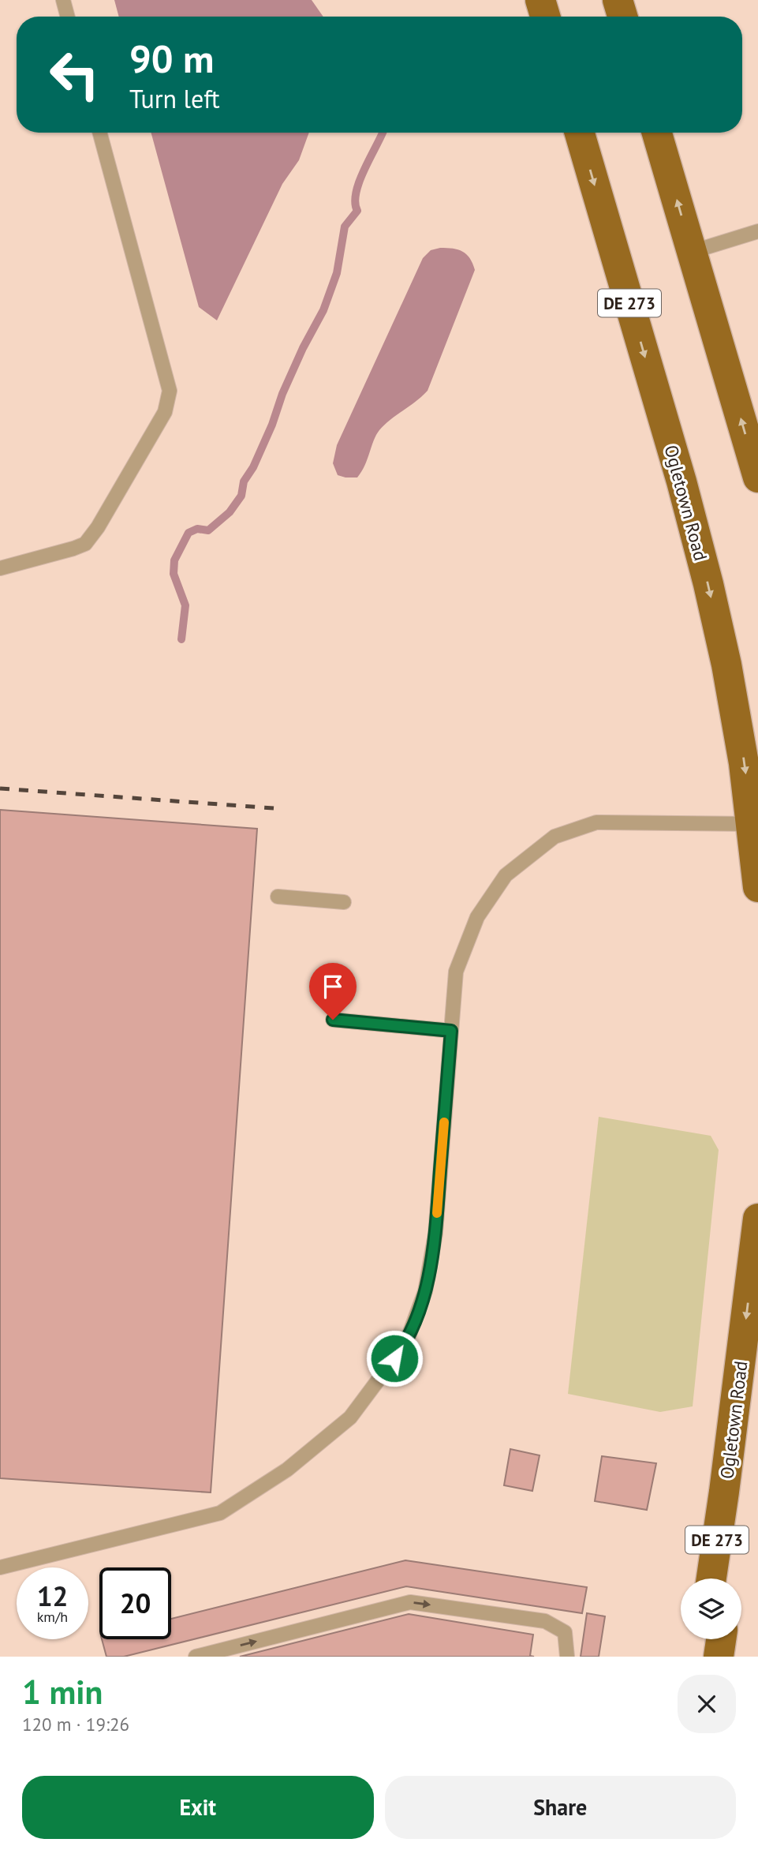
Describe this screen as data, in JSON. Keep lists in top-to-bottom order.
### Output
{
  "streets": {
    "main road": ["DE 273", "Ogletown Road"]
  },
  "page": {
    "turn": ["90 m", "Turn left"],
    "speed": "12 km/h",
    "limit": "20",
    "heading": ["1 min", "120 m · 19:26"],
    "buttons": ["Exit", "Share"]
  }
}
